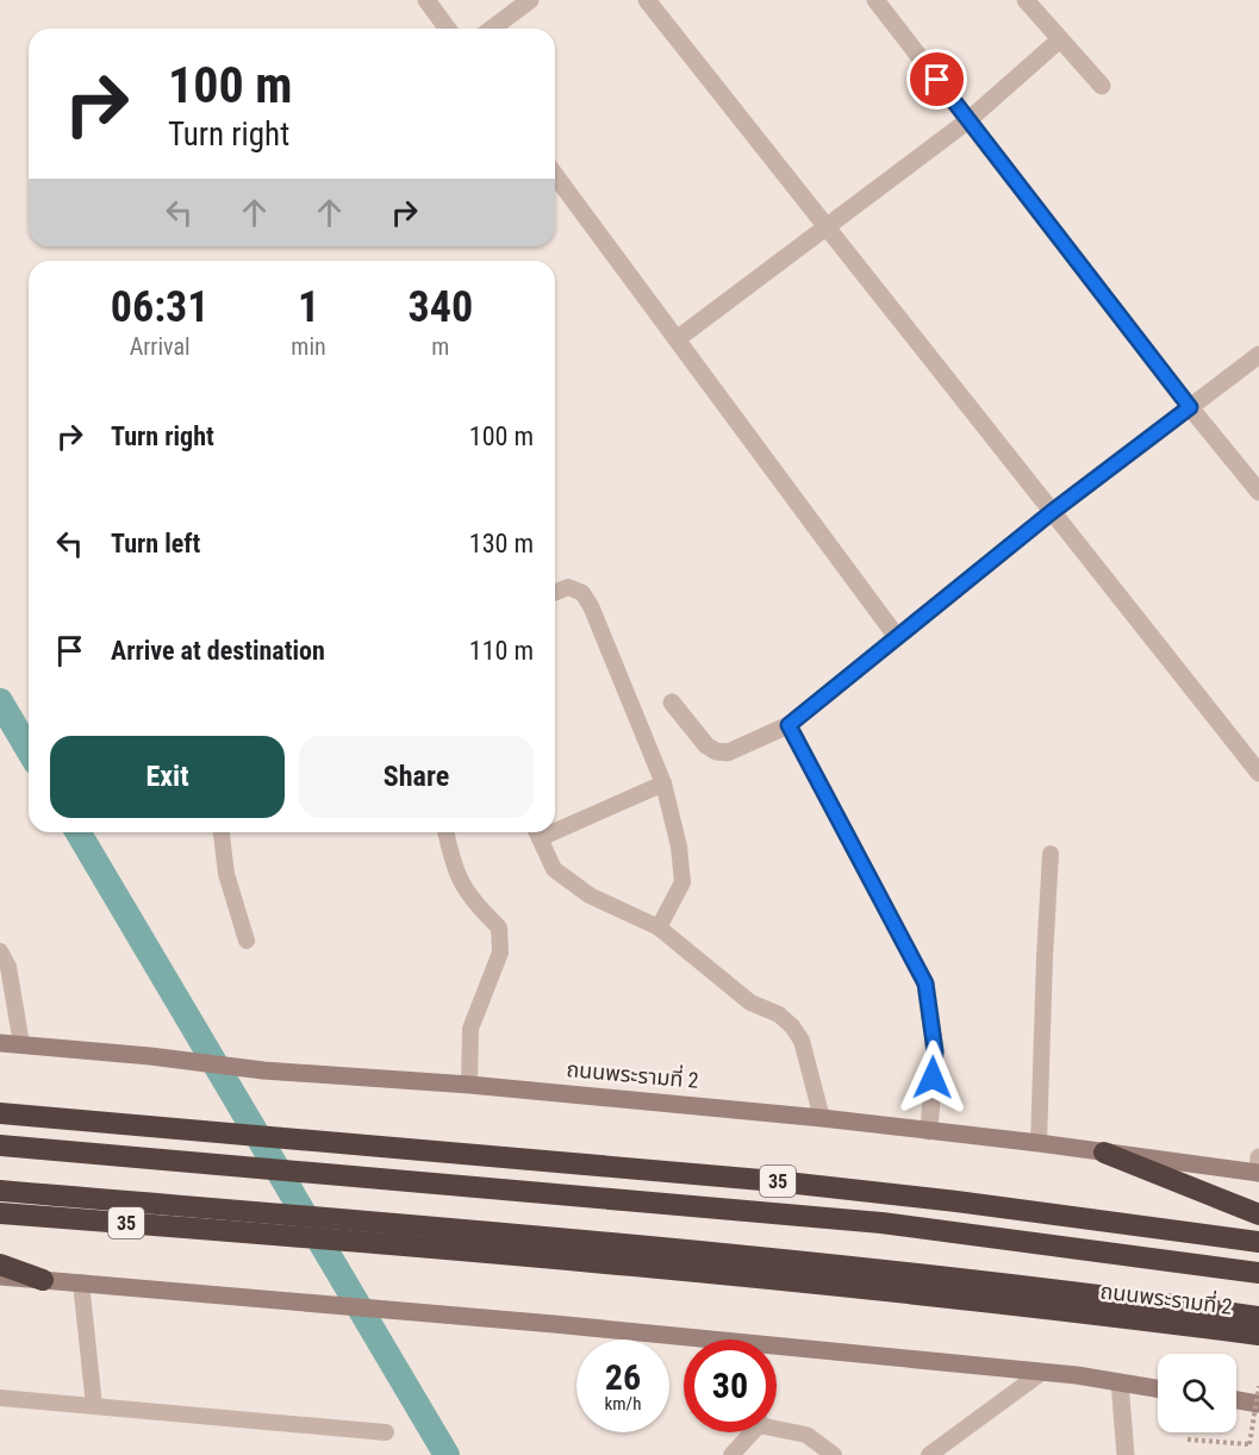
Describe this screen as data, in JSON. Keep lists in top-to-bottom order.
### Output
{
  "streets": {
    "highway": ["ถนนพระรามที่ 2", "35"]
  },
  "page": {
    "turn": ["100 m", "Turn right"],
    "eta": [
      "06:31",
      "Arrival",
      "1",
      "min",
      "340",
      "m"
    ],
    "list": [
      {
        "name": "Turn right",
        "value": "100 m"
      },
      {
        "name": "Turn left",
        "value": "130 m"
      },
      {
        "name": "Arrive at destination",
        "value": "110 m"
      }
    ],
    "buttons": ["Exit", "Share"],
    "speed": "26 km/h",
    "limit": "30"
  }
}
